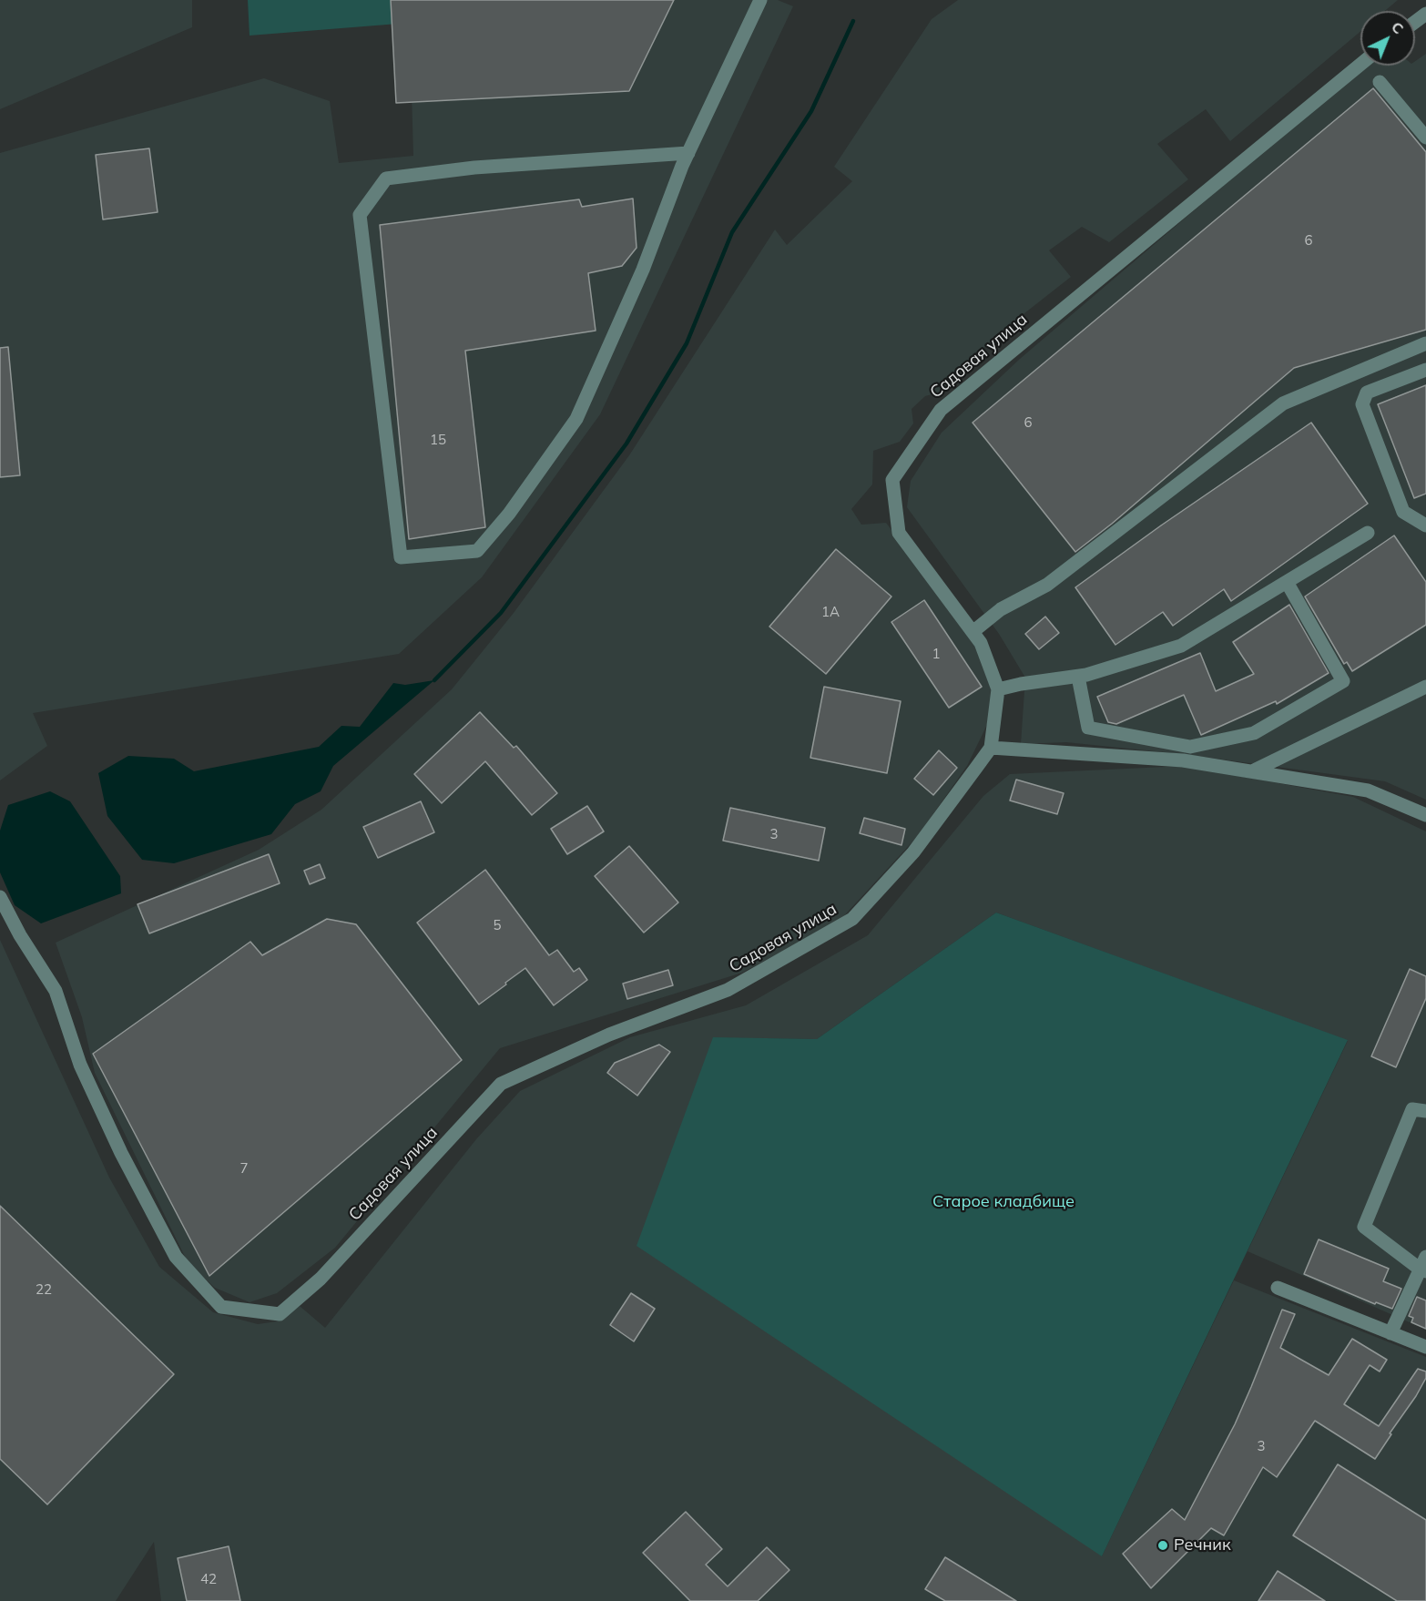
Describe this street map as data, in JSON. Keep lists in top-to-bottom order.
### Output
{
  "streets": {
    "street": ["Садовая улица"]
  },
  "parks": ["Старое кладбище"],
  "places": ["Речник"],
  "house_numbers": [
    "6",
    "6",
    "15",
    "1А",
    "1",
    "3",
    "5",
    "7",
    "22",
    "3",
    "42"
  ],
  "north": "top right"
}
